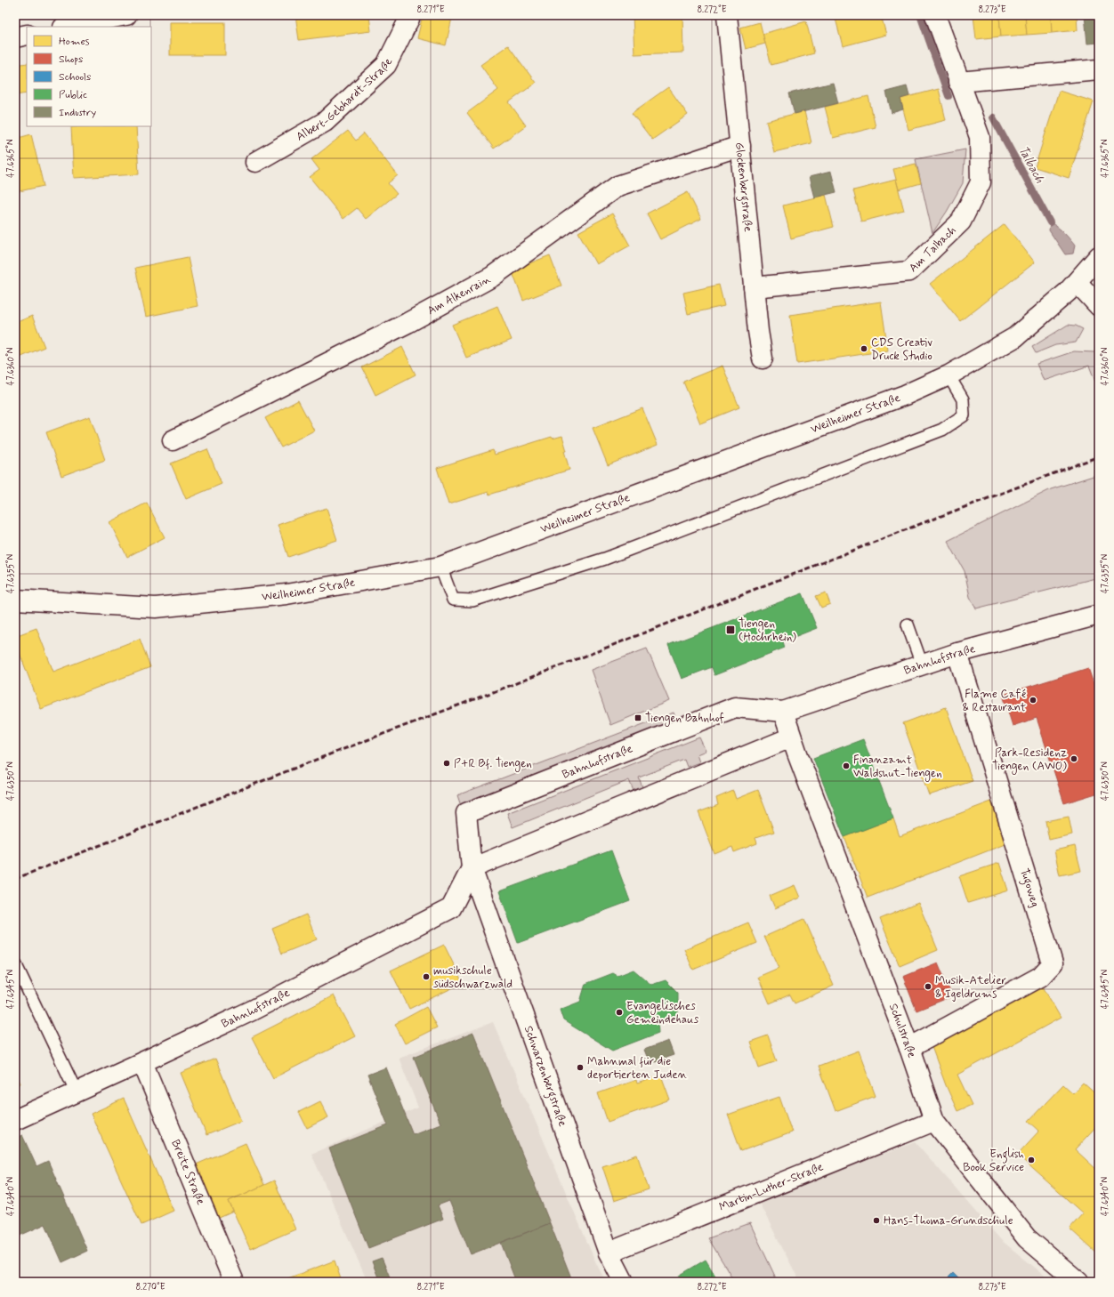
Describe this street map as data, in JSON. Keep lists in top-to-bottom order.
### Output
{
  "streets": {
    "street": [
      "Albert-Gebhardt-Straße",
      "Glockenbergstraße",
      "Am Talbach",
      "Am Alkenrain",
      "Weilheimer Straße",
      "Bahnhofstraße",
      "Tugoweg",
      "Schulstraße",
      "Schwarzenbergstraße",
      "Breite Straße",
      "Martin-Luther-Straße"
    ]
  },
  "crossings": [
    ["Glockenbergstraße", "Am Talbach"],
    ["Glockenbergstraße", "Am Alkenrain"],
    ["Bahnhofstraße", "Tugoweg"],
    ["Bahnhofstraße", "Schwarzenbergstraße"],
    ["Bahnhofstraße", "Breite Straße"],
    ["Tugoweg", "Schulstraße"],
    ["Schulstraße", "Martin-Luther-Straße"],
    ["Schwarzenbergstraße", "Martin-Luther-Straße"]
  ],
  "water": ["Talbach"],
  "places": {
    "other": [
      "CDS Creativ Druck Studio",
      "Flame Café & Restaurant",
      "Park-Residenz Tiengen (AWO)",
      "P+R Bf. Tiengen",
      "Finanzamt Waldshut-Tiengen",
      "musikschule südschwarzwald",
      "Musik-Atelier & Igeldrums",
      "Evangelisches Gemeindehaus",
      "Mahnmal für die deportierten Juden",
      "English Book Service",
      "Hans-Thoma-Grundschule"
    ],
    "transit": ["Tiengen (Hochrhein)", "Tiengen Bahnhof"]
  },
  "legend": [
    "Homes",
    "Shops",
    "Schools",
    "Public",
    "Industry"
  ],
  "coordinates": [
    "8.271°E",
    "8.272°E",
    "8.273°E",
    "47.6365°N",
    "47.6360°N",
    "47.6355°N",
    "47.6350°N",
    "47.6345°N",
    "47.6340°N",
    "8.270°E"
  ]
}
